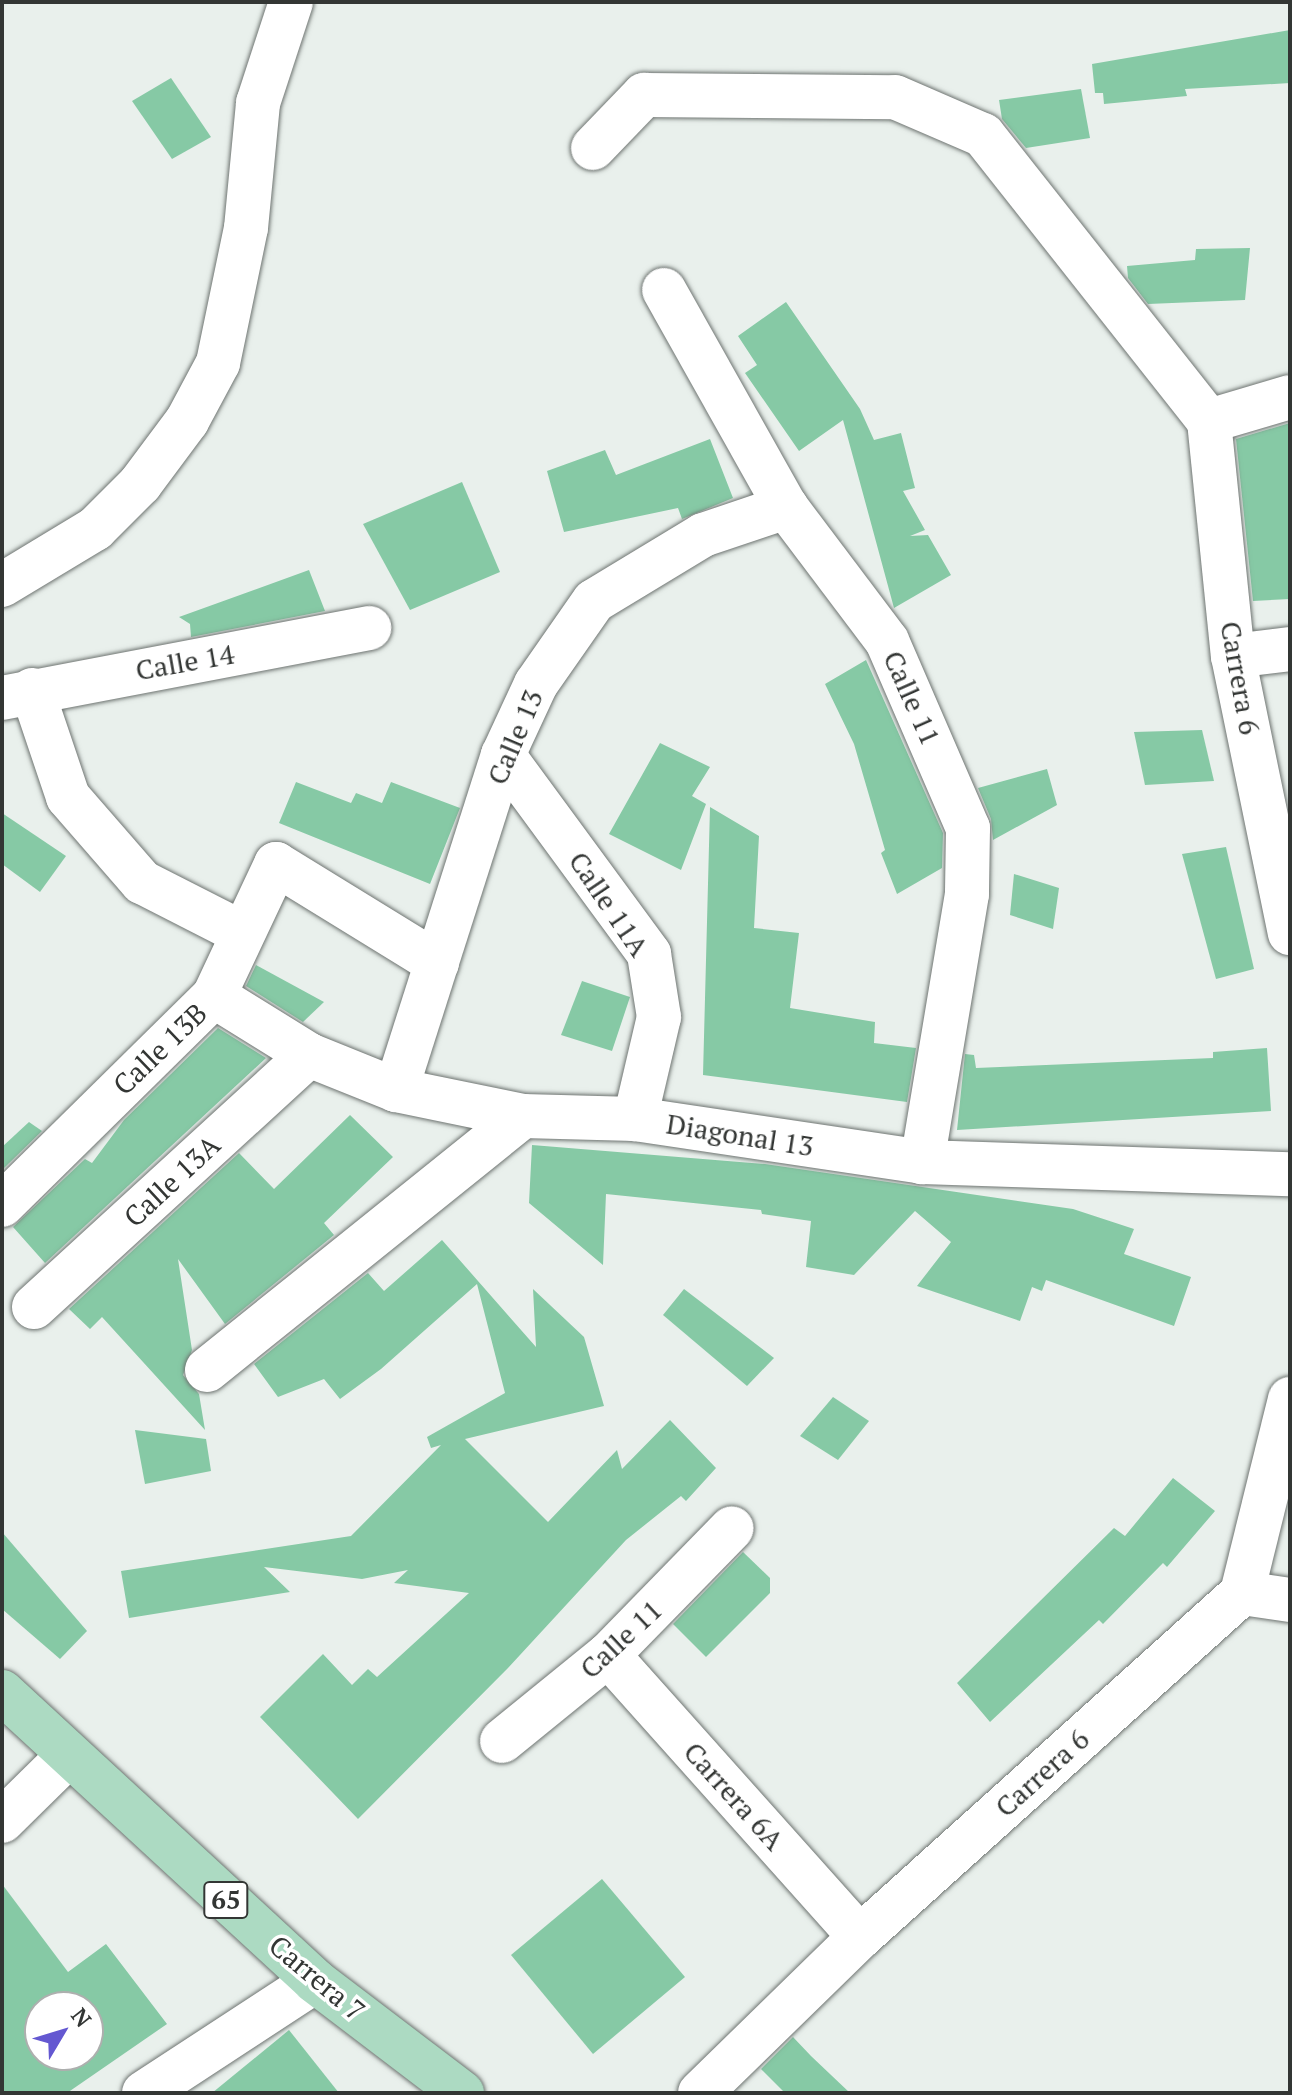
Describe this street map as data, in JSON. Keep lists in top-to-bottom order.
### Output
{
  "streets": {
    "main road": ["65", "Carrera 7"],
    "street": [
      "Calle 14",
      "Carrera 6",
      "Calle 11",
      "Calle 13",
      "Calle 11A",
      "Calle 13B",
      "Diagonal 13",
      "Calle 13A",
      "Carrera 6A"
    ]
  },
  "crossings": [
    ["Carrera 6", "Carrera 6A"],
    ["Calle 11", "Calle 13"],
    ["Calle 11", "Diagonal 13"],
    ["Calle 11", "Carrera 6A"],
    ["Calle 13", "Calle 11A"],
    ["Calle 13", "Calle 13B"],
    ["Calle 13", "Diagonal 13"],
    ["Calle 11A", "Diagonal 13"],
    ["Calle 13B", "Diagonal 13"],
    ["Diagonal 13", "Calle 13A"]
  ],
  "north": "top right"
}
